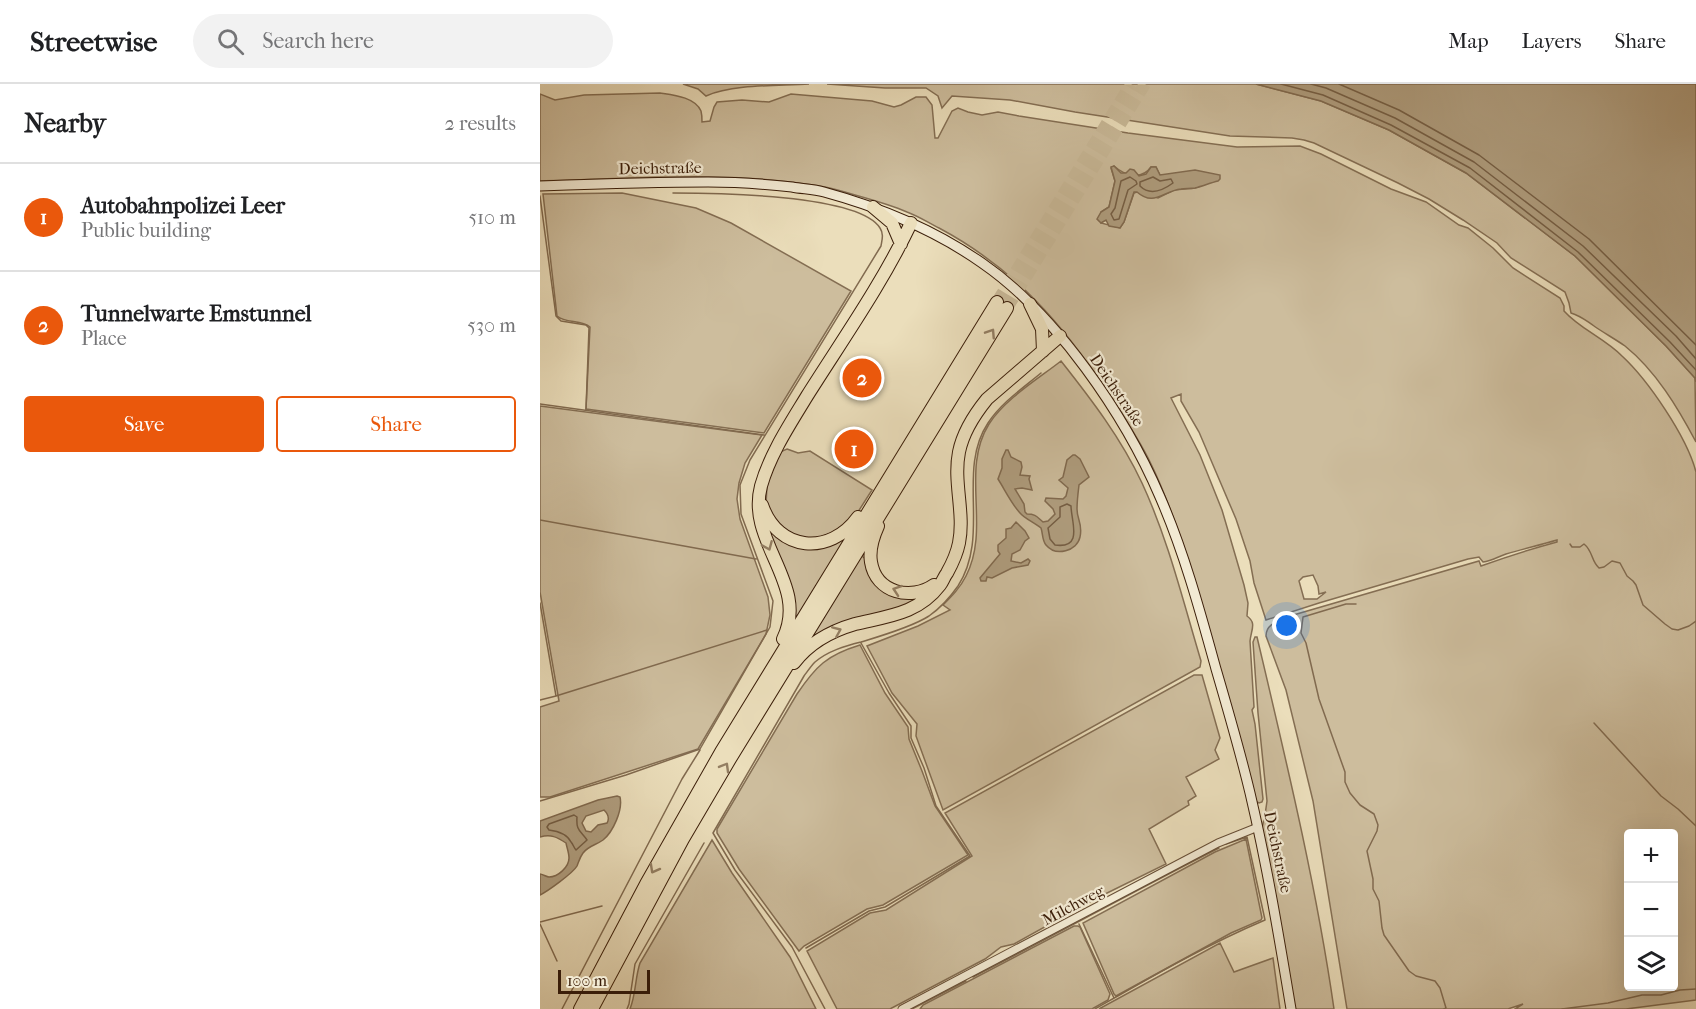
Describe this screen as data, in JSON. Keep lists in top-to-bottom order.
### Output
{
  "streets": {
    "street": ["Deichstraße", "Milchweg"]
  },
  "crossings": [
    ["Deichstraße", "Milchweg"]
  ],
  "scale_bar": "100 m",
  "page": {
    "header": "Streetwise",
    "search": "Search here",
    "nav": ["Map", "Layers", "Share"],
    "heading": ["Nearby", "2 results"],
    "list": [
      {
        "mark": "1",
        "name": "Autobahnpolizei Leer",
        "note": "Public building",
        "value": "510 m"
      },
      {
        "mark": "2",
        "name": "Tunnelwarte Emstunnel",
        "note": "Place",
        "value": "530 m"
      }
    ],
    "pins": ["2", "1"],
    "buttons": ["Save", "Share"],
    "map_buttons": ["+", "−"],
    "scale": "100 m"
  }
}
